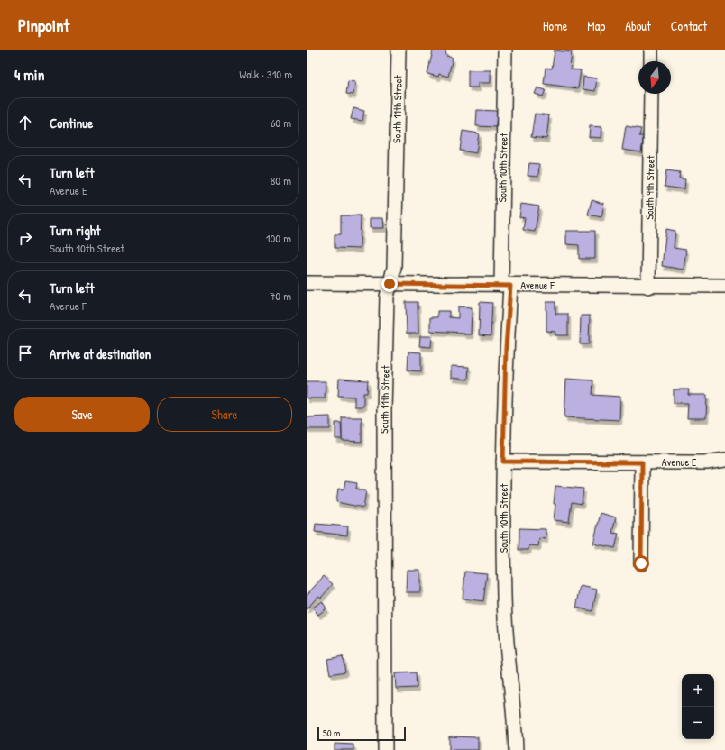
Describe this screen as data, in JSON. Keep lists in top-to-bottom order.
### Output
{
  "streets": {
    "street": [
      "South 11th Street",
      "South 10th Street",
      "South 9th Street",
      "Avenue F",
      "Avenue E"
    ]
  },
  "crossings": [
    ["South 11th Street", "Avenue F"],
    ["South 10th Street", "Avenue F"],
    ["South 10th Street", "Avenue E"],
    ["South 9th Street", "Avenue F"]
  ],
  "scale_bar": "50 m",
  "north": "bottom",
  "page": {
    "header": "Pinpoint",
    "nav": [
      "Home",
      "Map",
      "About",
      "Contact"
    ],
    "heading": ["4 min", "Walk · 310 m"],
    "list": [
      ["Continue", "60 m"],
      ["Turn left", "Avenue E", "80 m"],
      ["Turn right", "South 10th Street", "100 m"],
      ["Turn left", "Avenue F", "70 m"],
      "Arrive at destination"
    ],
    "buttons": ["Save", "Share"],
    "map_buttons": ["+", "−"],
    "scale": "50 m"
  }
}
